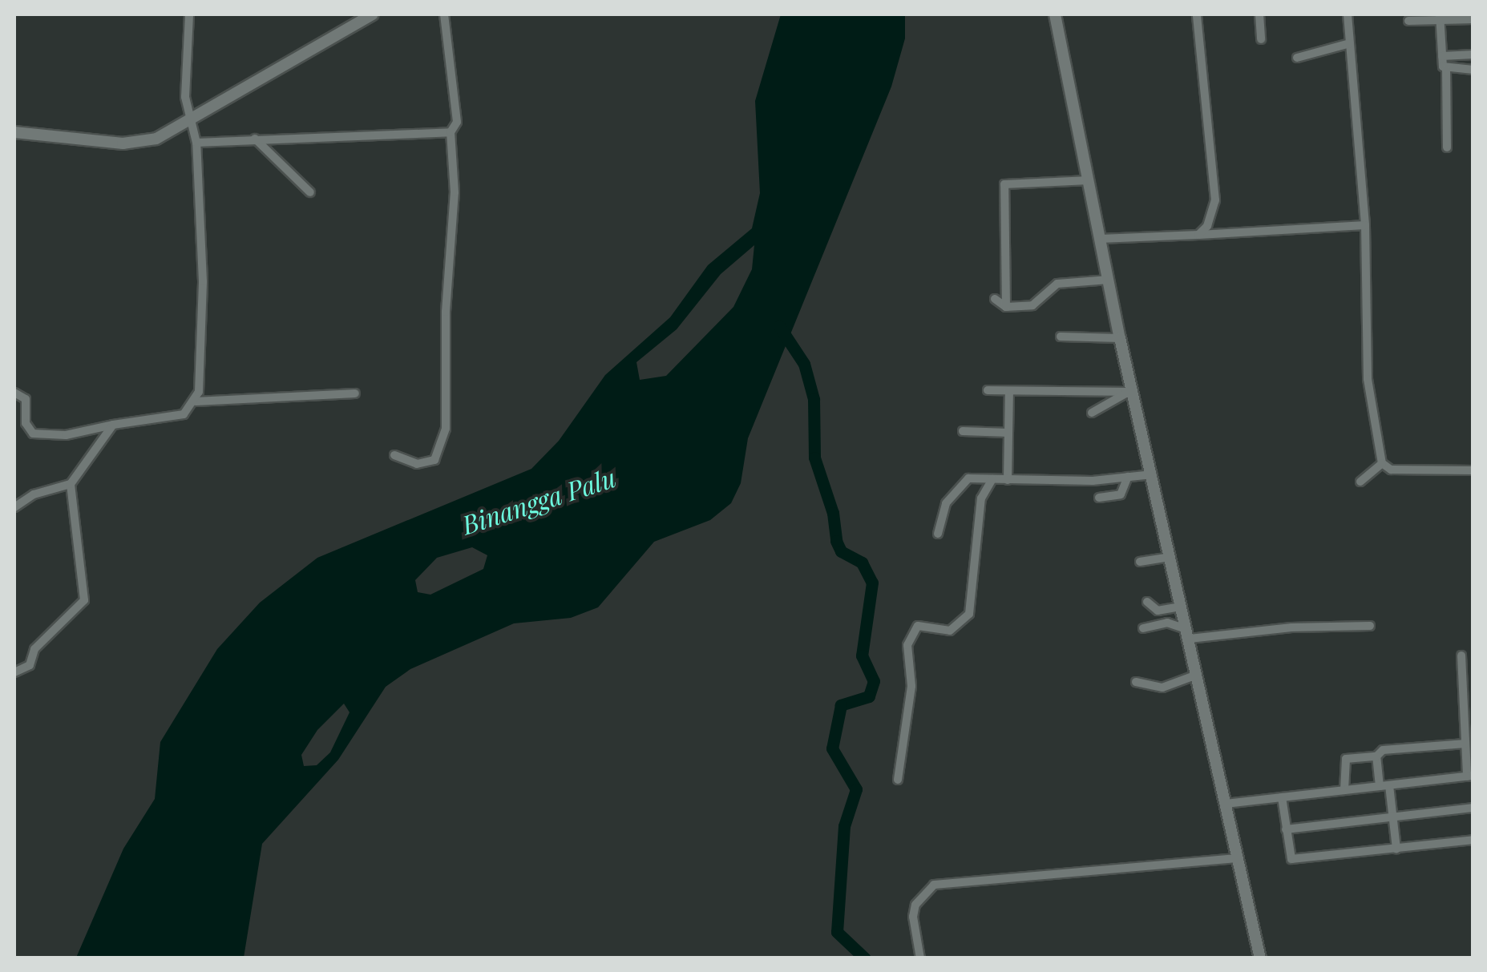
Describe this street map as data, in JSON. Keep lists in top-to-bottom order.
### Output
{
  "water": ["Binangga Palu"]
}
